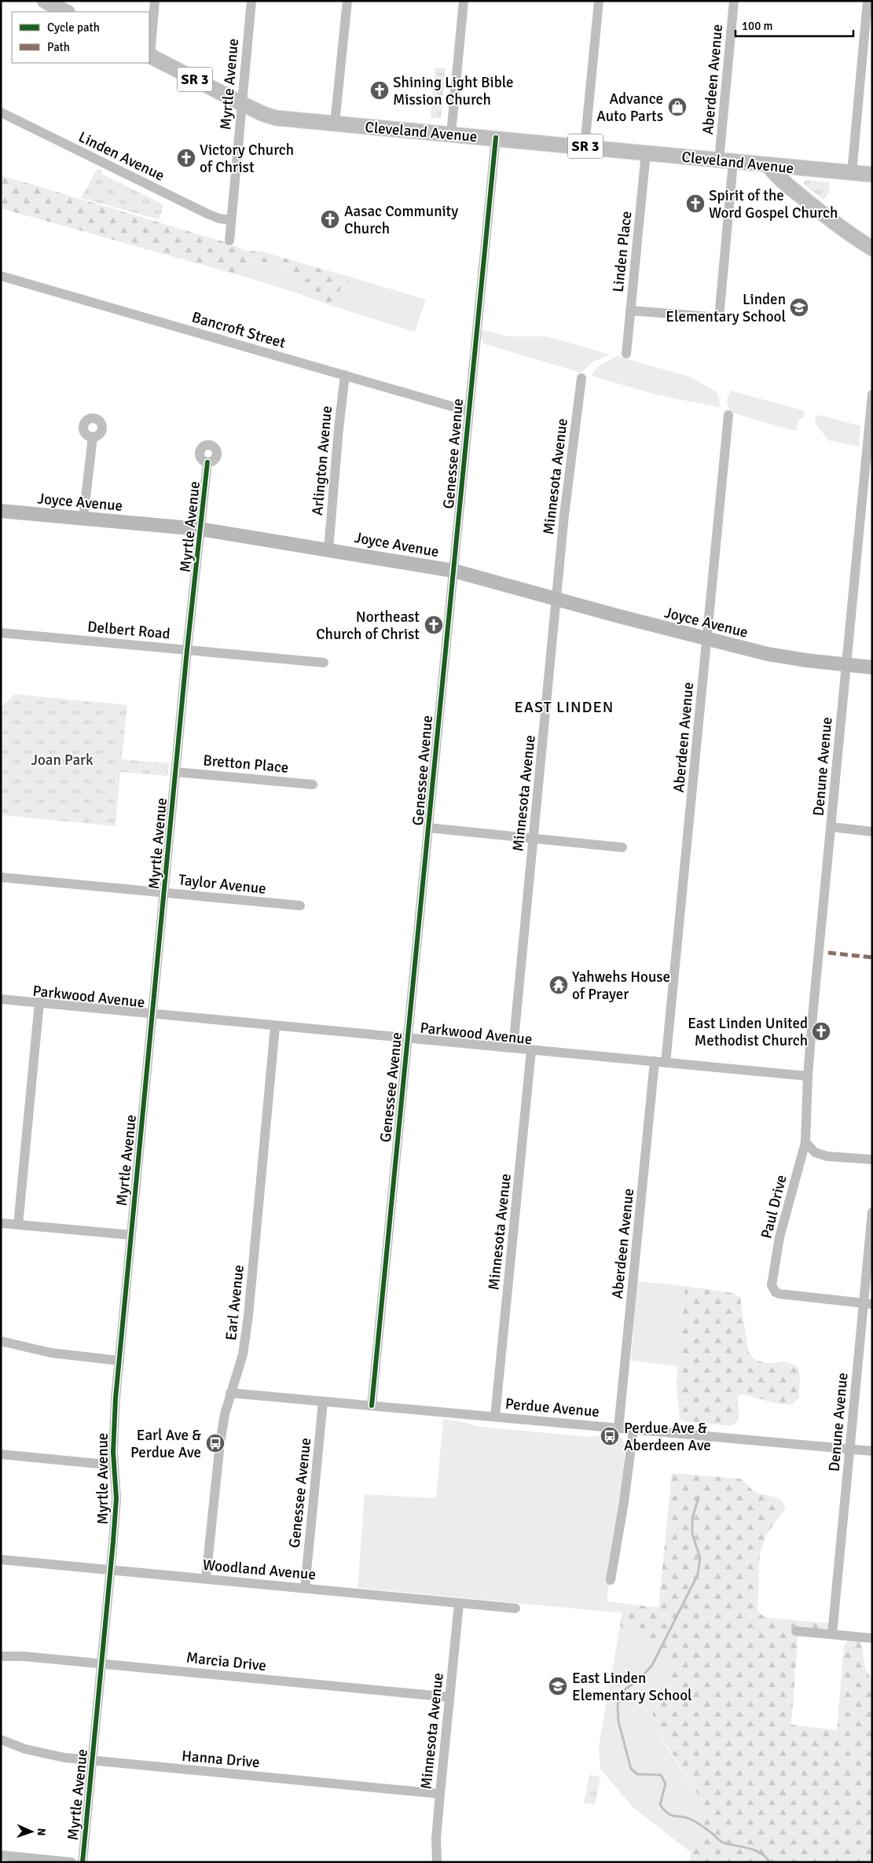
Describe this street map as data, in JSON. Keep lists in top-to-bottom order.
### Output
{
  "streets": {
    "main road": ["SR 3", "Cleveland Avenue"],
    "street": [
      "Aberdeen Avenue",
      "Myrtle Avenue",
      "Linden Avenue",
      "Linden Place",
      "Bancroft Street",
      "Genessee Avenue",
      "Arlington Avenue",
      "Minnesota Avenue",
      "Joyce Avenue",
      "Delbert Road",
      "Bretton Place",
      "Denune Avenue",
      "Taylor Avenue",
      "Parkwood Avenue",
      "Paul Drive",
      "Earl Avenue",
      "Perdue Avenue",
      "Woodland Avenue",
      "Marcia Drive",
      "Hanna Drive"
    ]
  },
  "crossings": [
    ["Aberdeen Avenue", "Cleveland Avenue"],
    ["Aberdeen Avenue", "Linden Place"],
    ["Aberdeen Avenue", "Joyce Avenue"],
    ["Aberdeen Avenue", "Parkwood Avenue"],
    ["Aberdeen Avenue", "Perdue Avenue"],
    ["Myrtle Avenue", "Cleveland Avenue"],
    ["Myrtle Avenue", "Linden Avenue"],
    ["Myrtle Avenue", "Joyce Avenue"],
    ["Myrtle Avenue", "Delbert Road"],
    ["Myrtle Avenue", "Bretton Place"],
    ["Myrtle Avenue", "Taylor Avenue"],
    ["Myrtle Avenue", "Parkwood Avenue"],
    ["Myrtle Avenue", "Woodland Avenue"],
    ["Myrtle Avenue", "Marcia Drive"],
    ["Myrtle Avenue", "Hanna Drive"],
    ["Cleveland Avenue", "Linden Place"],
    ["Cleveland Avenue", "Genessee Avenue"],
    ["Bancroft Street", "Genessee Avenue"],
    ["Bancroft Street", "Arlington Avenue"],
    ["Genessee Avenue", "Joyce Avenue"],
    ["Genessee Avenue", "Parkwood Avenue"],
    ["Genessee Avenue", "Perdue Avenue"],
    ["Genessee Avenue", "Woodland Avenue"],
    ["Arlington Avenue", "Joyce Avenue"],
    ["Minnesota Avenue", "Joyce Avenue"],
    ["Minnesota Avenue", "Parkwood Avenue"],
    ["Minnesota Avenue", "Perdue Avenue"],
    ["Minnesota Avenue", "Woodland Avenue"],
    ["Minnesota Avenue", "Marcia Drive"],
    ["Minnesota Avenue", "Hanna Drive"],
    ["Joyce Avenue", "Denune Avenue"],
    ["Denune Avenue", "Parkwood Avenue"],
    ["Denune Avenue", "Paul Drive"],
    ["Denune Avenue", "Perdue Avenue"],
    ["Parkwood Avenue", "Earl Avenue"],
    ["Earl Avenue", "Perdue Avenue"],
    ["Earl Avenue", "Woodland Avenue"]
  ],
  "districts": ["EAST LINDEN"],
  "parks": ["Joan Park"],
  "places": {
    "church": [
      "Shining Light Bible Mission Church",
      "Victory Church of Christ",
      "Spirit of the Word Gospel Church",
      "Aasac Community Church",
      "Northeast Church of Christ",
      "East Linden United Methodist Church"
    ],
    "shop": ["Advance Auto Parts"],
    "school or university": ["Linden Elementary School", "East Linden Elementary School"],
    "temple": ["Yahwehs House of Prayer"],
    "bus stop": ["Perdue Ave & Aberdeen Ave", "Earl Ave & Perdue Ave"]
  },
  "legend": ["Cycle path", "Path"],
  "scale_bar": "100 m",
  "north": "right"
}
